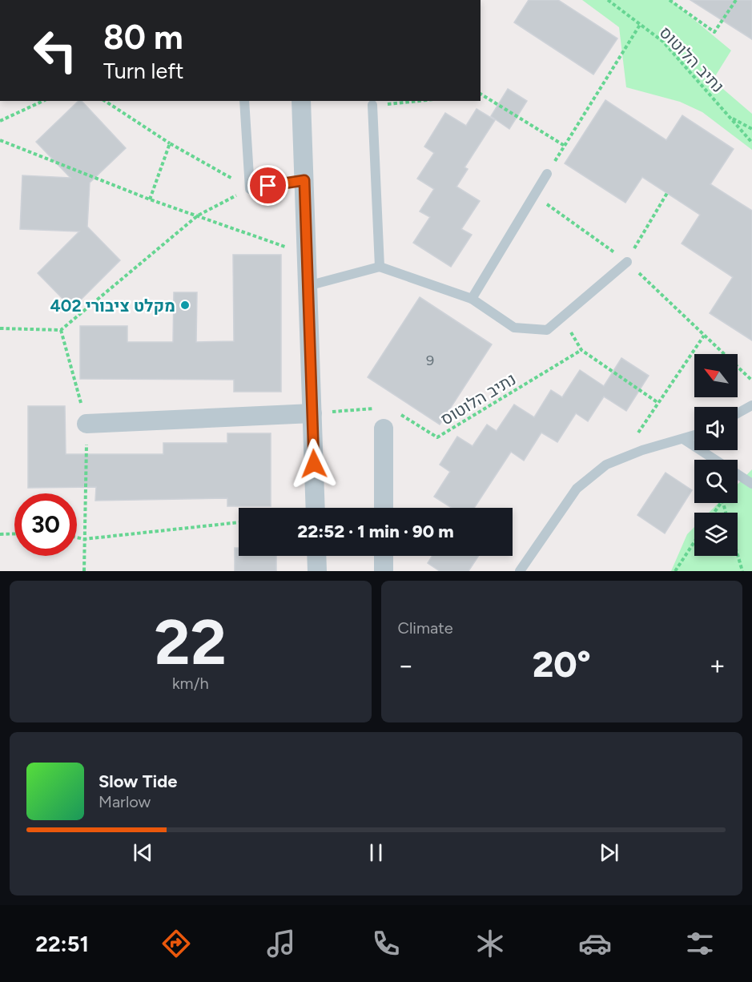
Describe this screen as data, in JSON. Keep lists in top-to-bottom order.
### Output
{
  "streets": {
    "path": ["נתיב הלוטוס"]
  },
  "places": ["מקלט ציבורי 402"],
  "house_numbers": ["9"],
  "north": "top left",
  "page": {
    "turn": ["80 m", "Turn left"],
    "limit": "30",
    "trip": "22:52 · 1 min · 90 m",
    "tile": [
      ["22", "km/h"],
      "Climate"
    ],
    "heat": ["−", "20°", "+"],
    "song": ["Slow Tide", "Marlow"],
    "tabs": "22:51"
  }
}
